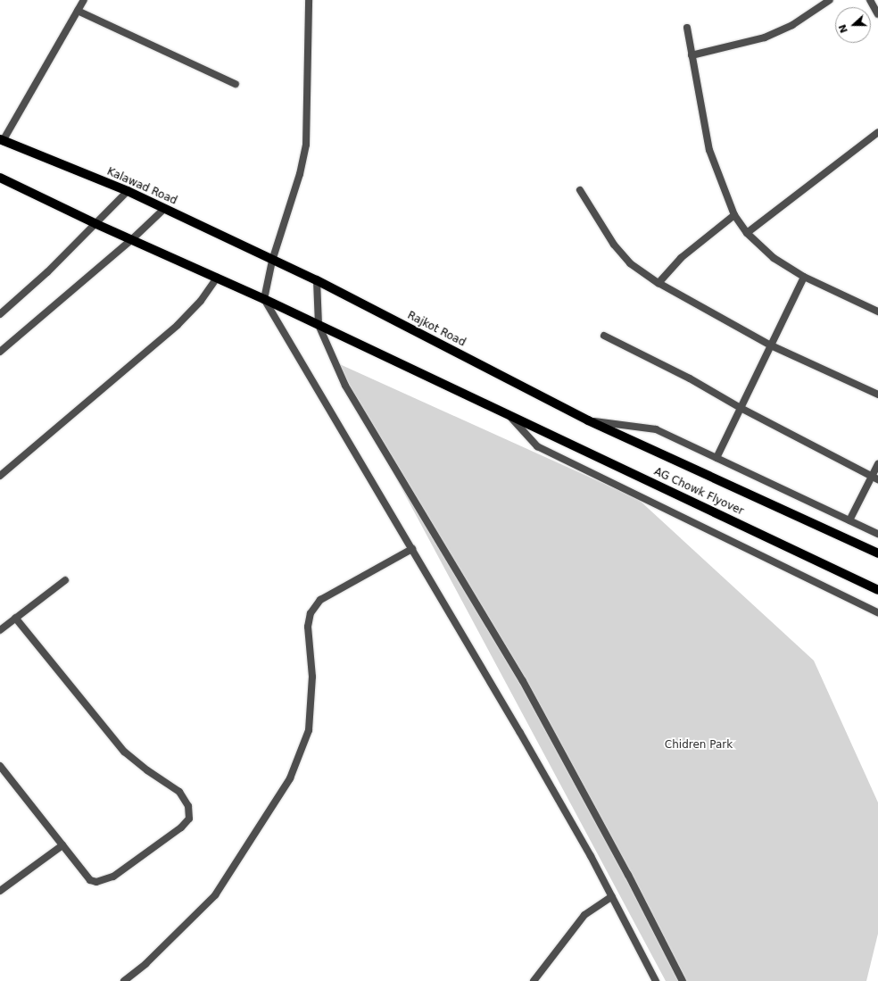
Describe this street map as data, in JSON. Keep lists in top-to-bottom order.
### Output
{
  "streets": {
    "main road": ["Kalawad Road", "Rajkot Road", "AG Chowk Flyover"]
  },
  "crossings": [
    ["Kalawad Road", "Rajkot Road"],
    ["Rajkot Road", "AG Chowk Flyover"]
  ],
  "parks": ["Chidren Park"],
  "north": "left"
}
